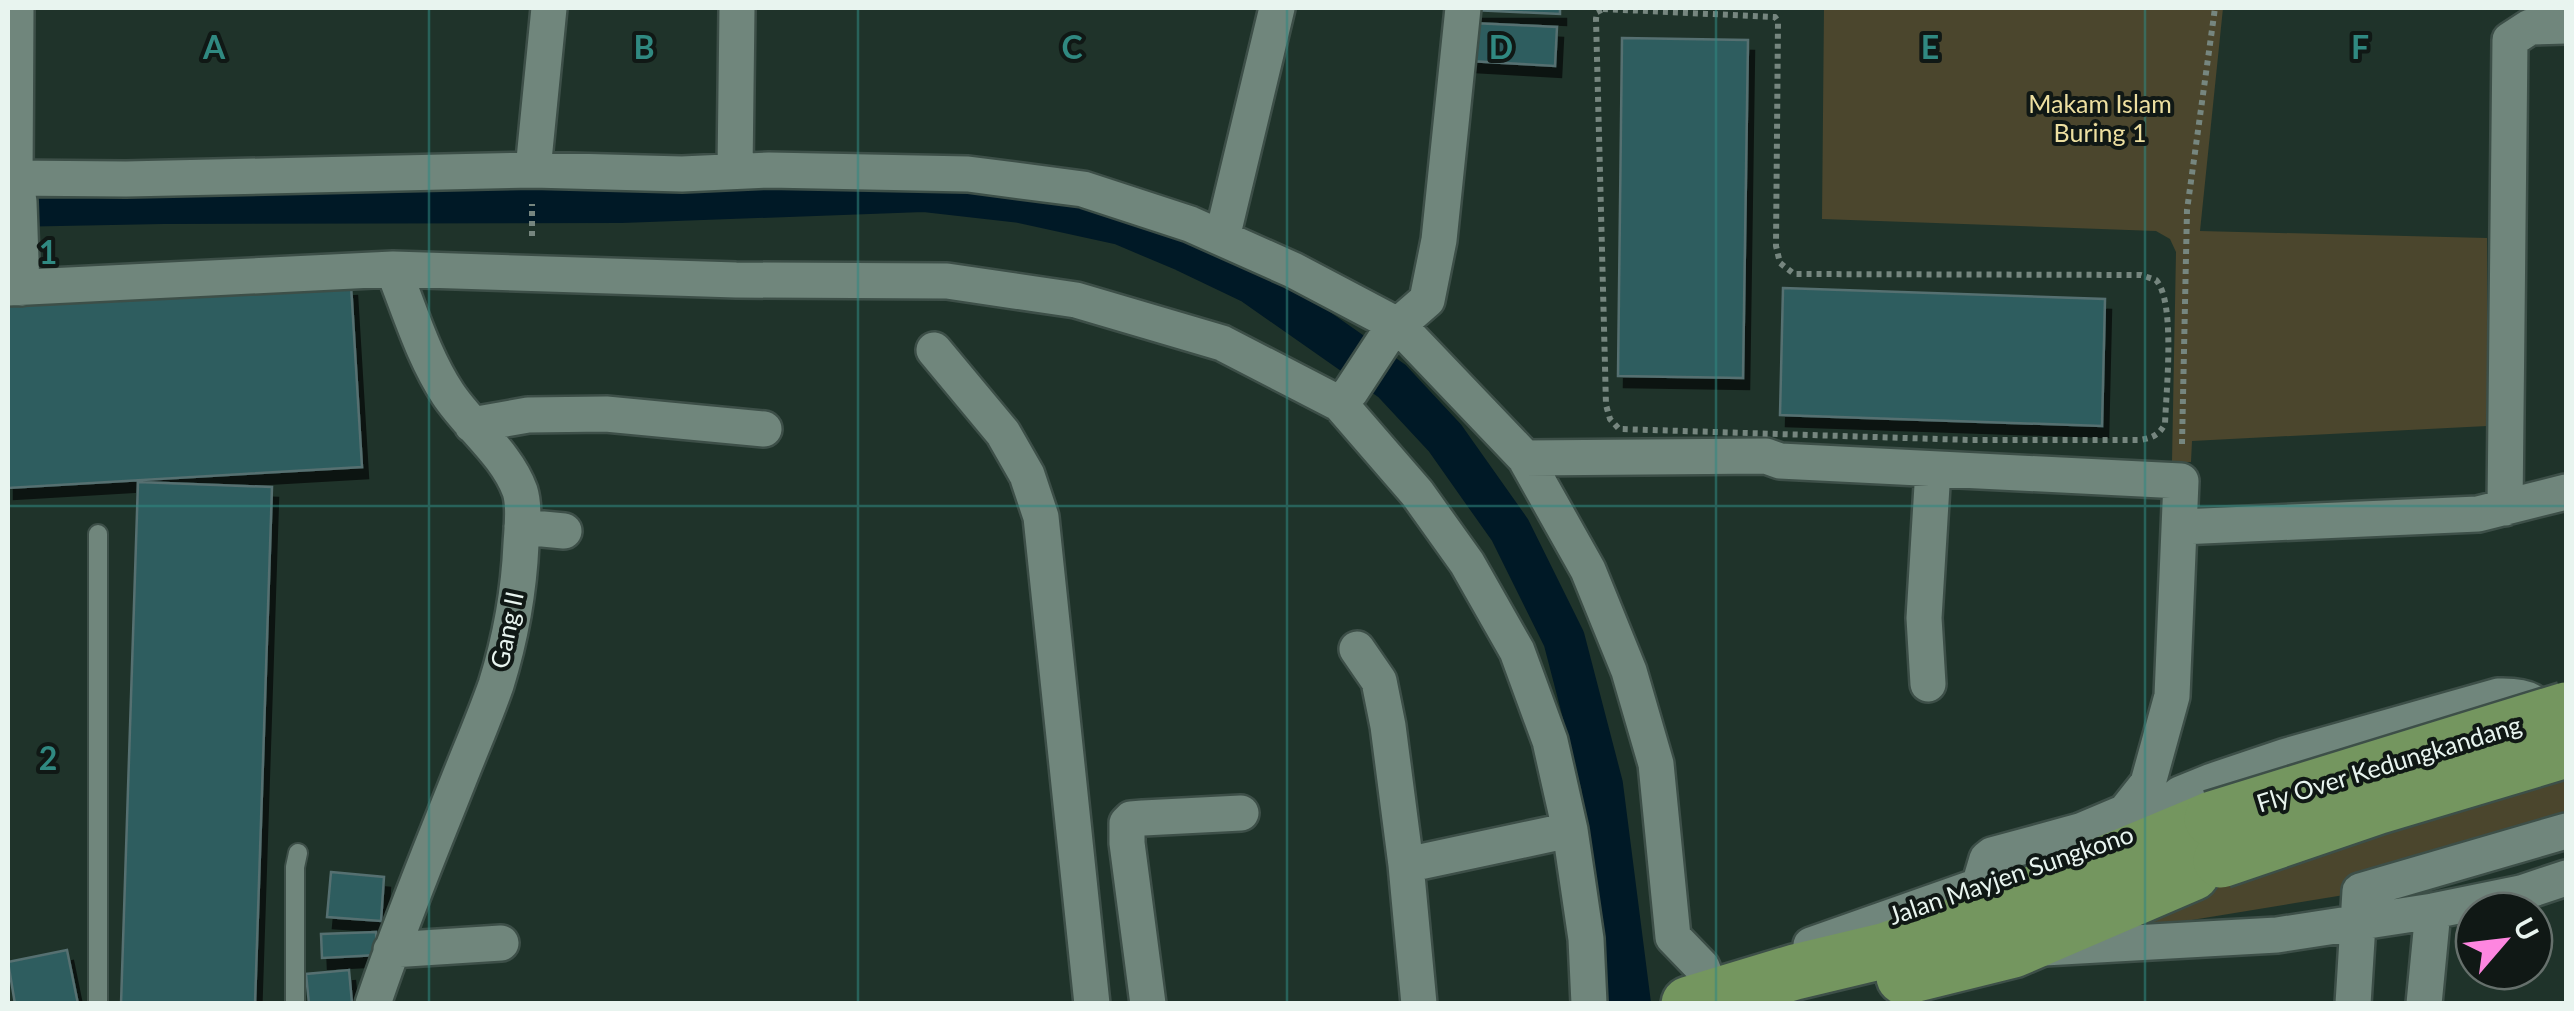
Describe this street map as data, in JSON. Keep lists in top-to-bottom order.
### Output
{
  "streets": {
    "main road": ["Fly Over Kedungkandang"],
    "street": ["Gang II", "Jalan Mayjen Sungkono"]
  },
  "crossings": [
    ["Fly Over Kedungkandang", "Jalan Mayjen Sungkono"]
  ],
  "parks": ["Makam Islam Buring 1"],
  "north": "top right",
  "grid": {
    "columns": [
      "A",
      "B",
      "C",
      "D",
      "E",
      "F"
    ],
    "rows": ["1", "2"]
  }
}
